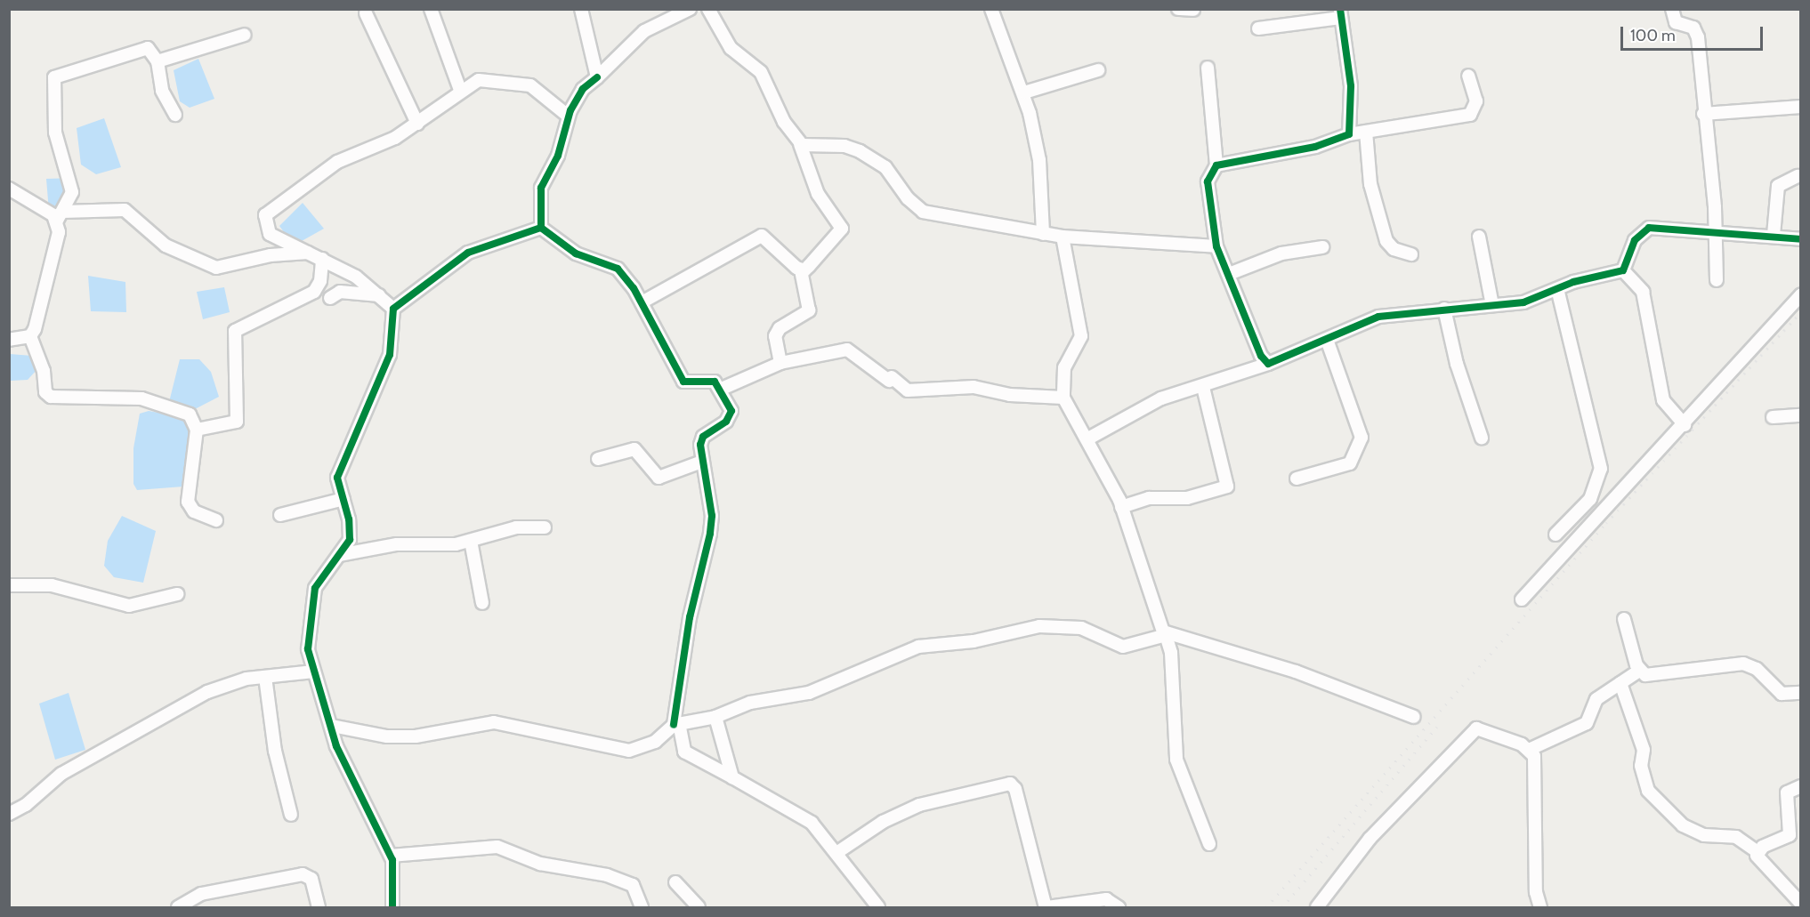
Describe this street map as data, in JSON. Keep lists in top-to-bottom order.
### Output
{
  "scale_bar": "100 m"
}
